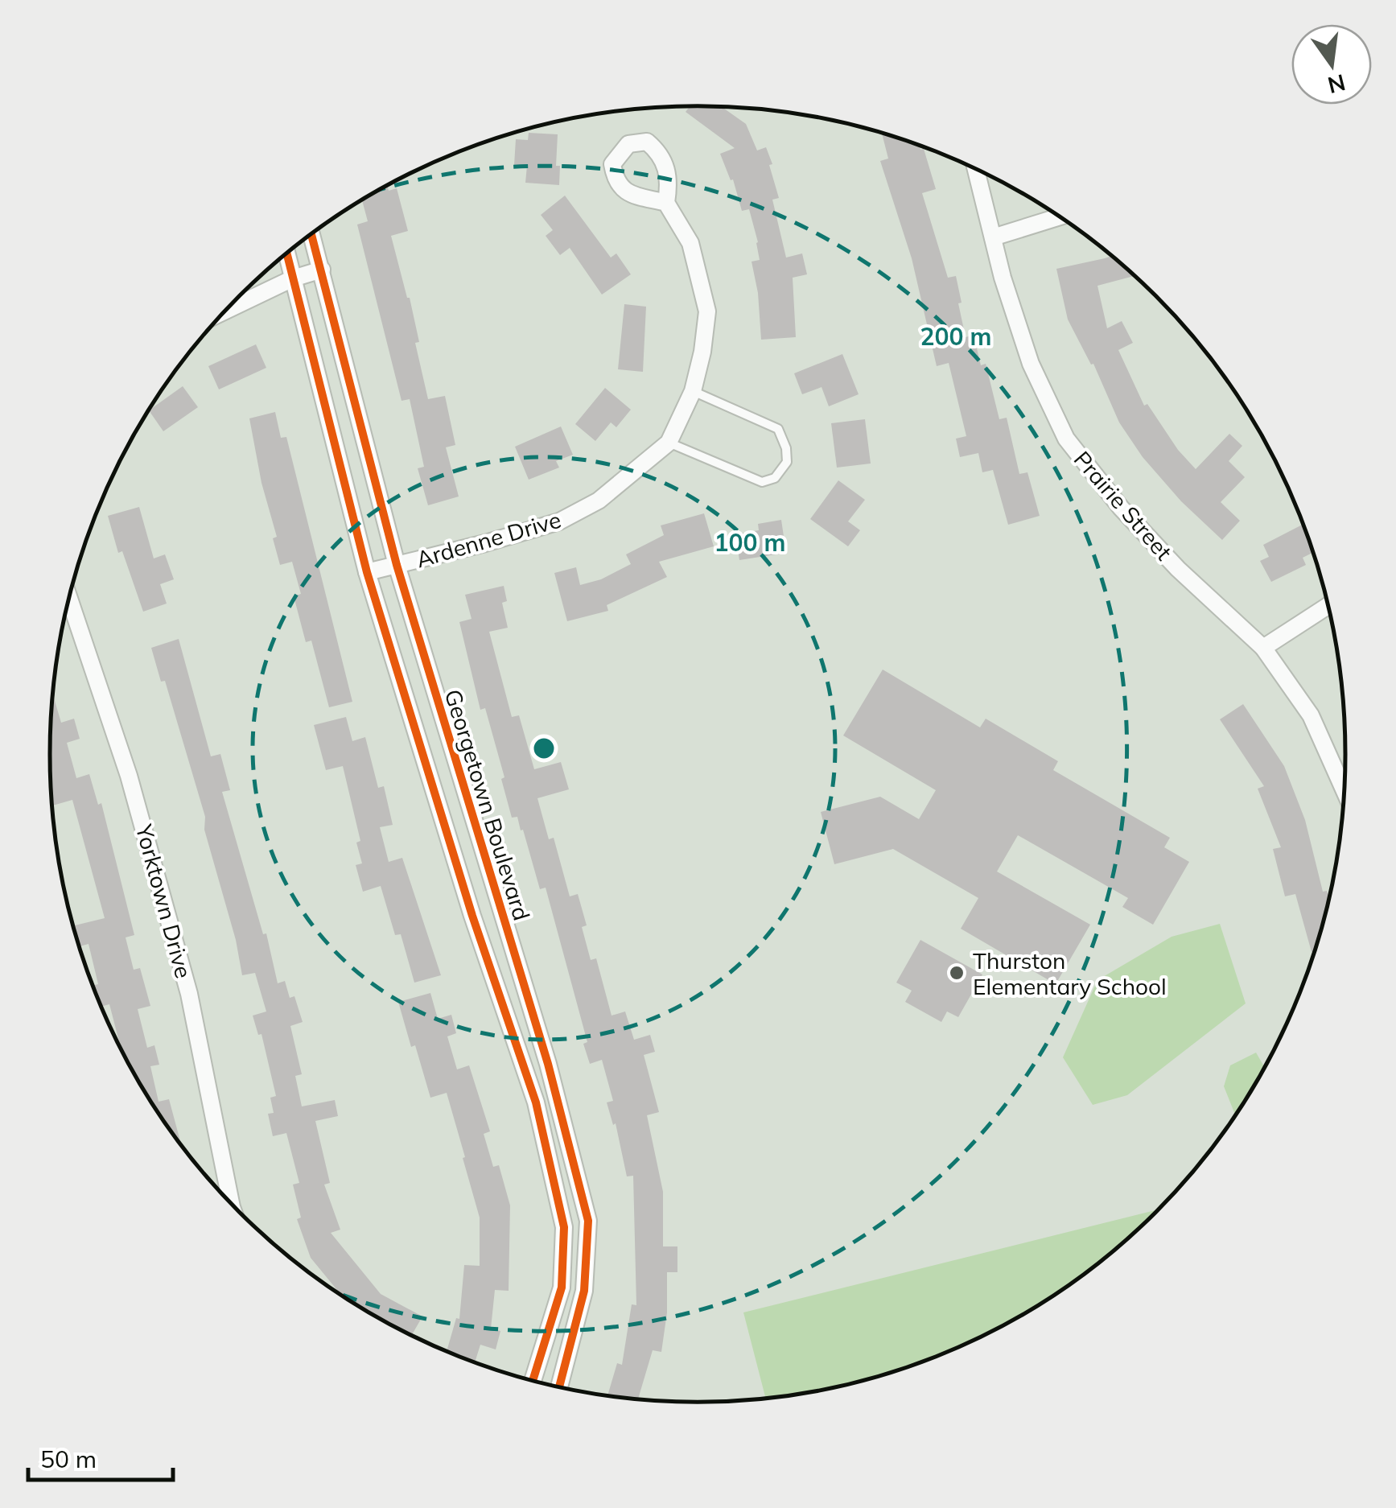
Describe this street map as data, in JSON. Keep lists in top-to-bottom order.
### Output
{
  "streets": {
    "street": [
      "Prairie Street",
      "Ardenne Drive",
      "Georgetown Boulevard",
      "Yorktown Drive"
    ]
  },
  "crossings": [
    ["Ardenne Drive", "Georgetown Boulevard"]
  ],
  "places": ["Thurston Elementary School"],
  "scale_bar": "50 m",
  "north": "bottom",
  "rings": ["200 m", "100 m"]
}
